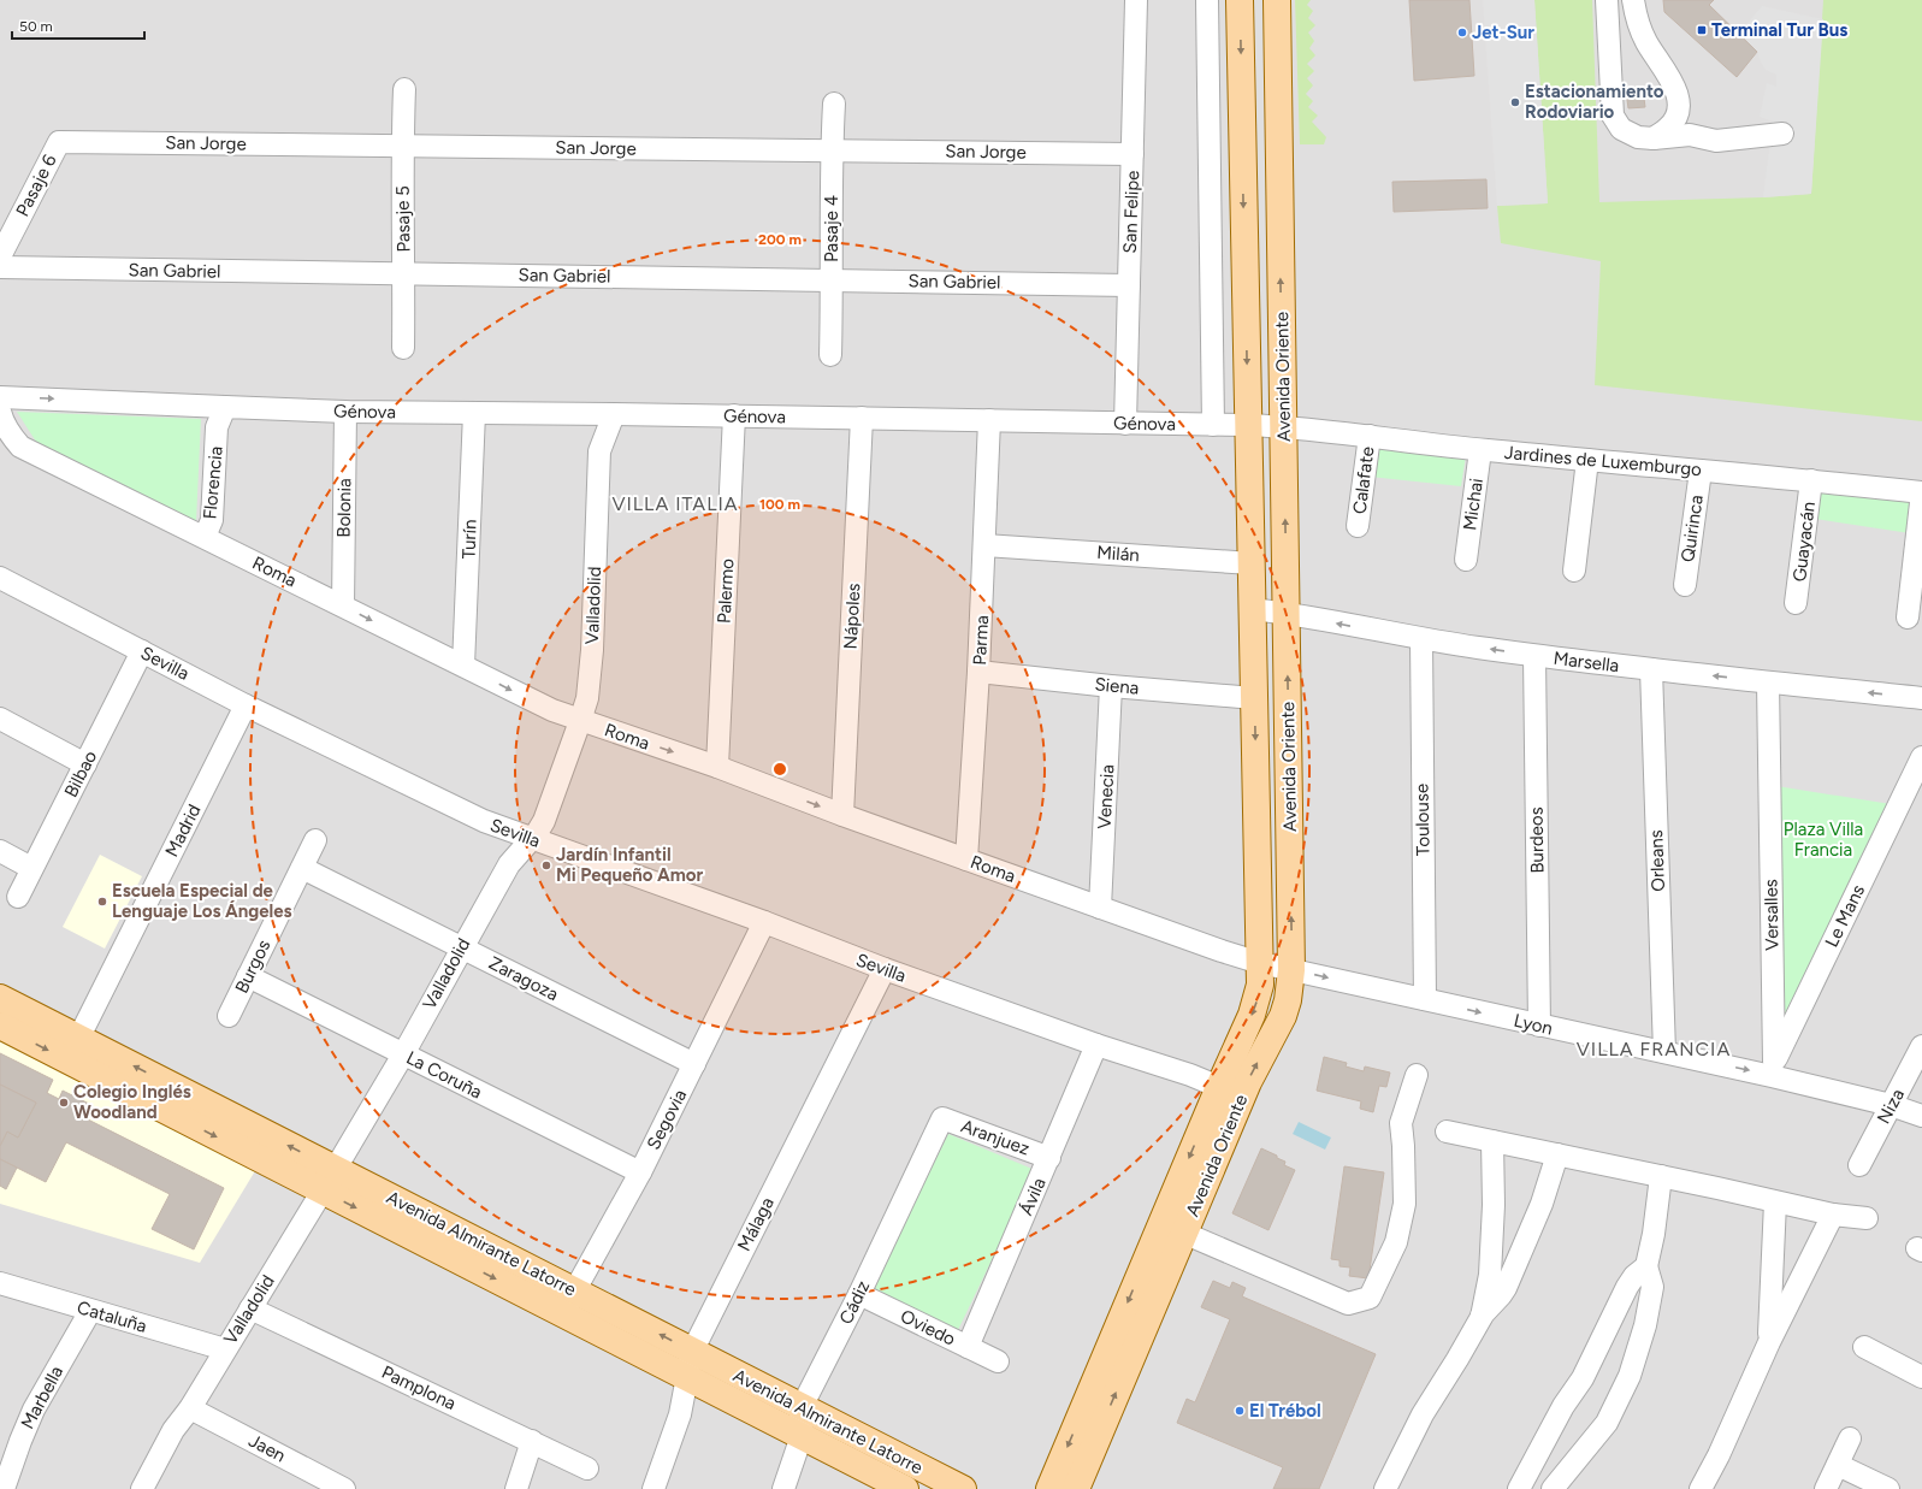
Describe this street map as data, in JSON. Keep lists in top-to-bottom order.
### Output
{
  "streets": {
    "main road": ["Avenida Oriente", "Avenida Almirante Latorre"],
    "street": [
      "San Jorge",
      "Pasaje 6",
      "San Felipe",
      "Pasaje 5",
      "Pasaje 4",
      "San Gabriel",
      "Génova",
      "Jardines de Luxemburgo",
      "Calafate",
      "Florencia",
      "Michai",
      "Bolonia",
      "Quirinca",
      "Turín",
      "Guayacán",
      "Milán",
      "Roma",
      "Palermo",
      "Valladolid",
      "Nápoles",
      "Parma",
      "Marsella",
      "Sevilla",
      "Siena",
      "Bilbao",
      "Venecia",
      "Toulouse",
      "Madrid",
      "Burdeos",
      "Orleans",
      "Versalles",
      "Le Mans",
      "Burgos",
      "Zaragoza",
      "Lyon",
      "La Coruña",
      "Niza",
      "Segovia",
      "Aranjuez",
      "Ávila",
      "Málaga",
      "Cádiz",
      "Cataluña",
      "Oviedo",
      "Pamplona",
      "Marbella",
      "Jaen"
    ]
  },
  "crossings": [
    ["San Jorge", "Pasaje 6"],
    ["San Jorge", "San Felipe"],
    ["San Jorge", "Pasaje 5"],
    ["San Jorge", "Pasaje 4"],
    ["San Felipe", "San Gabriel"],
    ["San Felipe", "Génova"],
    ["Pasaje 5", "San Gabriel"],
    ["Pasaje 4", "San Gabriel"],
    ["Avenida Oriente", "Génova"],
    ["Avenida Oriente", "Jardines de Luxemburgo"],
    ["Avenida Oriente", "Milán"],
    ["Avenida Oriente", "Roma"],
    ["Avenida Oriente", "Marsella"],
    ["Avenida Oriente", "Sevilla"],
    ["Avenida Oriente", "Siena"],
    ["Avenida Oriente", "Lyon"],
    ["Génova", "Jardines de Luxemburgo"],
    ["Génova", "Florencia"],
    ["Génova", "Bolonia"],
    ["Génova", "Turín"],
    ["Génova", "Palermo"],
    ["Génova", "Valladolid"],
    ["Génova", "Nápoles"],
    ["Génova", "Parma"],
    ["Jardines de Luxemburgo", "Calafate"],
    ["Jardines de Luxemburgo", "Michai"],
    ["Jardines de Luxemburgo", "Quirinca"],
    ["Jardines de Luxemburgo", "Guayacán"],
    ["Florencia", "Roma"],
    ["Bolonia", "Roma"],
    ["Turín", "Roma"],
    ["Milán", "Parma"],
    ["Roma", "Palermo"],
    ["Roma", "Valladolid"],
    ["Roma", "Nápoles"],
    ["Roma", "Parma"],
    ["Roma", "Venecia"],
    ["Roma", "Lyon"],
    ["Valladolid", "Sevilla"],
    ["Valladolid", "Zaragoza"],
    ["Valladolid", "La Coruña"],
    ["Valladolid", "Avenida Almirante Latorre"],
    ["Valladolid", "Cataluña"],
    ["Valladolid", "Pamplona"],
    ["Valladolid", "Jaen"],
    ["Parma", "Siena"],
    ["Marsella", "Toulouse"],
    ["Marsella", "Burdeos"],
    ["Marsella", "Orleans"],
    ["Marsella", "Versalles"],
    ["Sevilla", "Bilbao"],
    ["Sevilla", "Madrid"],
    ["Sevilla", "Segovia"],
    ["Sevilla", "Ávila"],
    ["Sevilla", "Málaga"],
    ["Siena", "Venecia"],
    ["Toulouse", "Lyon"],
    ["Madrid", "Avenida Almirante Latorre"],
    ["Burdeos", "Lyon"],
    ["Orleans", "Lyon"],
    ["Versalles", "Le Mans"],
    ["Versalles", "Lyon"],
    ["Le Mans", "Lyon"],
    ["Burgos", "Zaragoza"],
    ["Burgos", "La Coruña"],
    ["Zaragoza", "Segovia"],
    ["Lyon", "Niza"],
    ["La Coruña", "Segovia"],
    ["Segovia", "Avenida Almirante Latorre"],
    ["Aranjuez", "Ávila"],
    ["Aranjuez", "Cádiz"],
    ["Ávila", "Oviedo"],
    ["Málaga", "Avenida Almirante Latorre"],
    ["Avenida Almirante Latorre", "Cádiz"],
    ["Cádiz", "Oviedo"],
    ["Cataluña", "Marbella"]
  ],
  "one_way": ["Roma", "Marsella"],
  "districts": ["VILLA ITALIA", "VILLA FRANCIA"],
  "parks": ["Plaza Villa Francia"],
  "places": {
    "transit": ["Terminal Tur Bus"],
    "other": [
      "Jet-Sur",
      "Estacionamiento Rodoviario",
      "Jardín Infantil Mi Pequeño Amor",
      "Escuela Especial de Lenguaje Los Ángeles",
      "Colegio Inglés Woodland",
      "El Trébol"
    ]
  },
  "scale_bar": "50 m",
  "rings": ["200 m", "100 m"]
}
